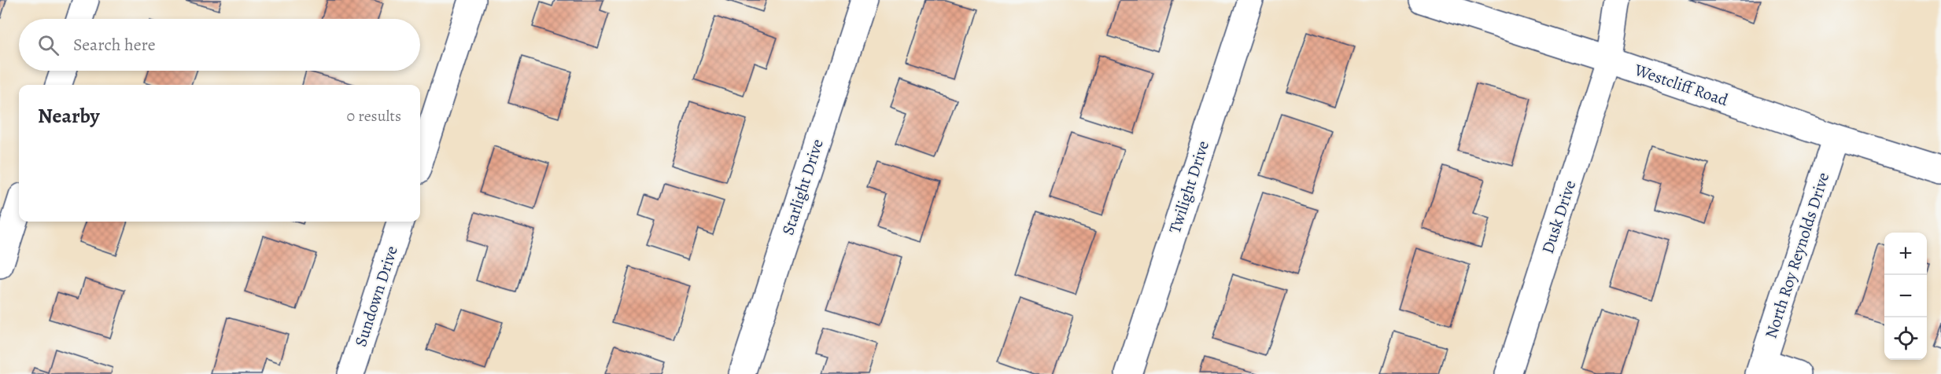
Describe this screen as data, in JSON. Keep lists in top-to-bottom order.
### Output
{
  "streets": {
    "street": [
      "Westcliff Road",
      "Starlight Drive",
      "Twilight Drive",
      "Dusk Drive",
      "North Roy Reynolds Drive",
      "Sundown Drive"
    ]
  },
  "crossings": [
    ["Westcliff Road", "Dusk Drive"],
    ["Westcliff Road", "North Roy Reynolds Drive"]
  ],
  "page": {
    "search": "Search here",
    "heading": ["Nearby", "0 results"],
    "map_buttons": ["+", "−"]
  }
}
